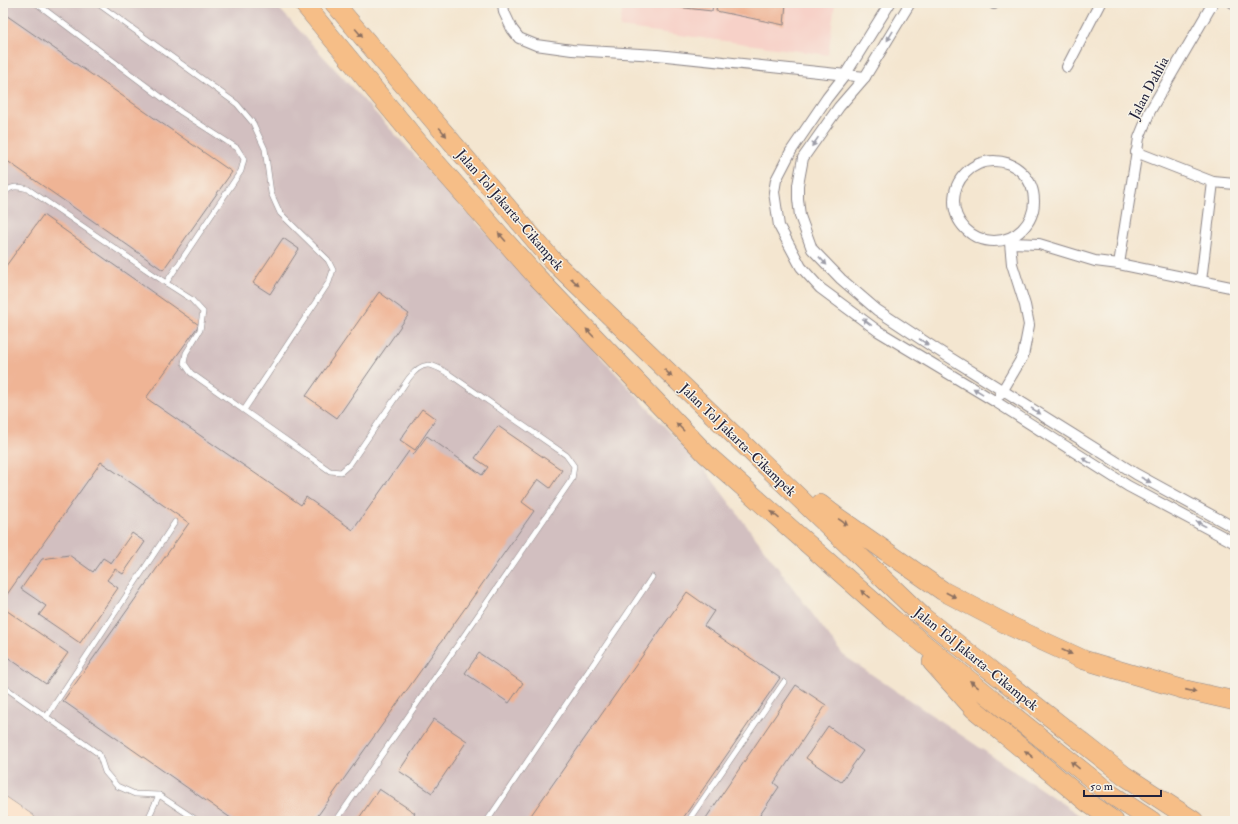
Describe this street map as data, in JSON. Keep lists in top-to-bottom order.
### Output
{
  "streets": {
    "highway": ["Jalan Tol Jakarta–Cikampek"],
    "street": ["Jalan Dahlia"]
  },
  "scale_bar": "50 m"
}
